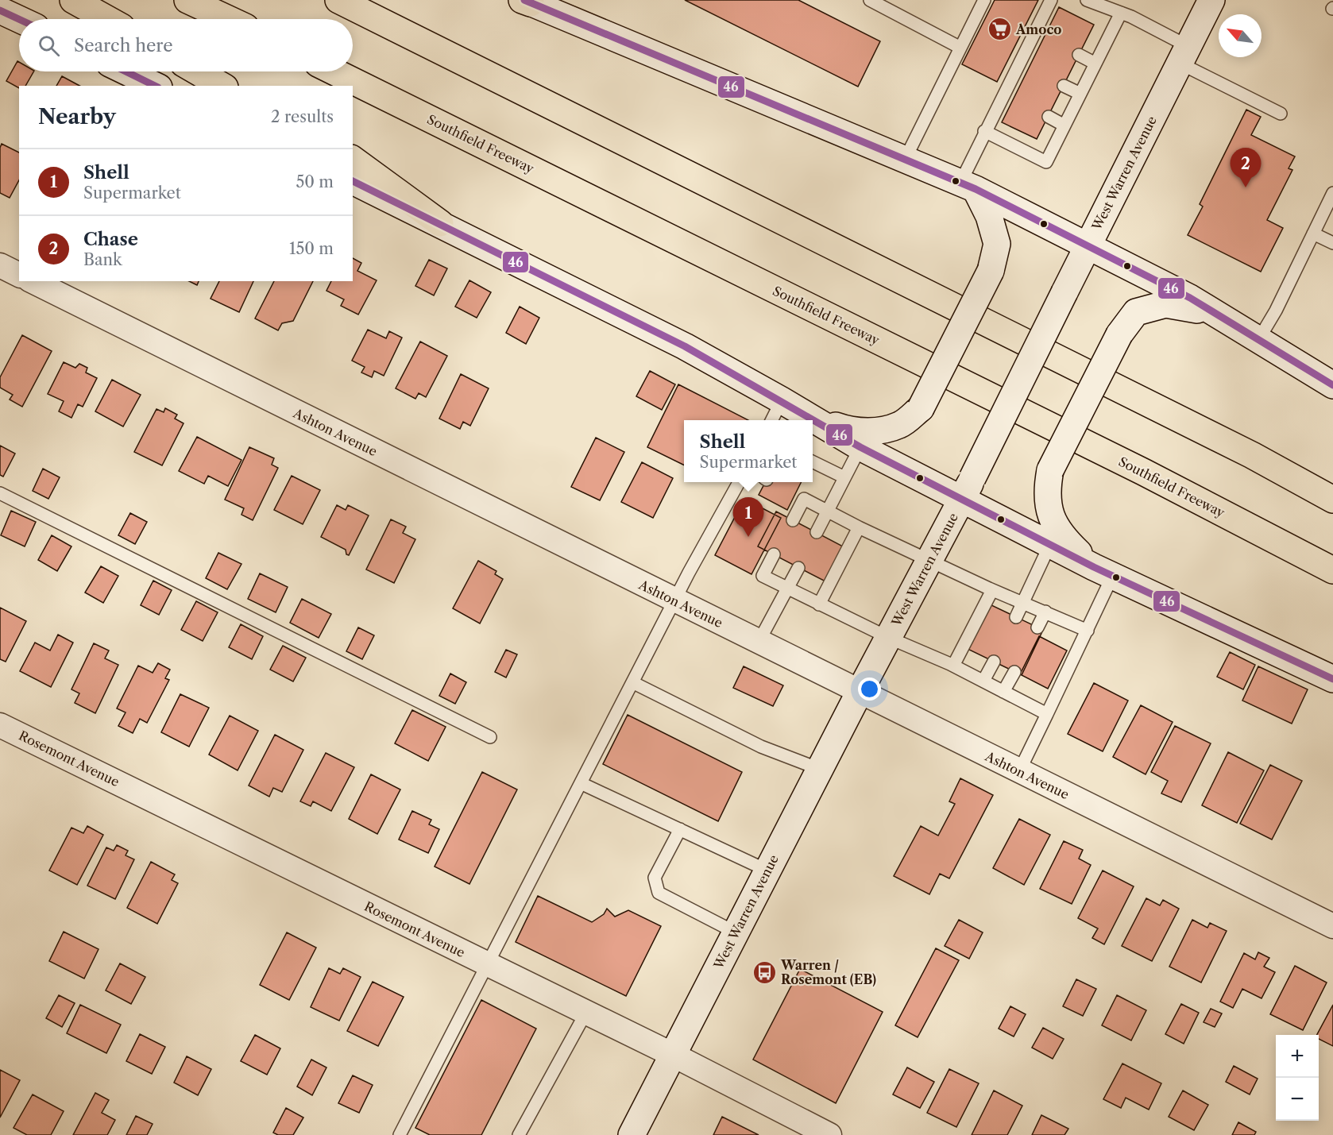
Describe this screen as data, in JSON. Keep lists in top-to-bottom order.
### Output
{
  "streets": {
    "highway": ["Southfield Freeway"],
    "main road": ["West Warren Avenue"],
    "street": ["Ashton Avenue", "Rosemont Avenue"]
  },
  "crossings": [
    ["West Warren Avenue", "Ashton Avenue"],
    ["West Warren Avenue", "Rosemont Avenue"]
  ],
  "places": {
    "supermarket": ["Amoco"],
    "bus stop": ["Warren / Rosemont (EB)"]
  },
  "lines": ["transit line 46"],
  "north": "top left",
  "page": {
    "search": "Search here",
    "heading": ["Nearby", "2 results"],
    "pins": ["2", "1"],
    "list": [
      {
        "mark": "1",
        "name": "Shell",
        "note": "Supermarket",
        "value": "50 m"
      },
      {
        "mark": "2",
        "name": "Chase",
        "note": "Bank",
        "value": "150 m"
      }
    ],
    "popup": ["Shell", "Supermarket"],
    "map_buttons": ["+", "−"]
  }
}
